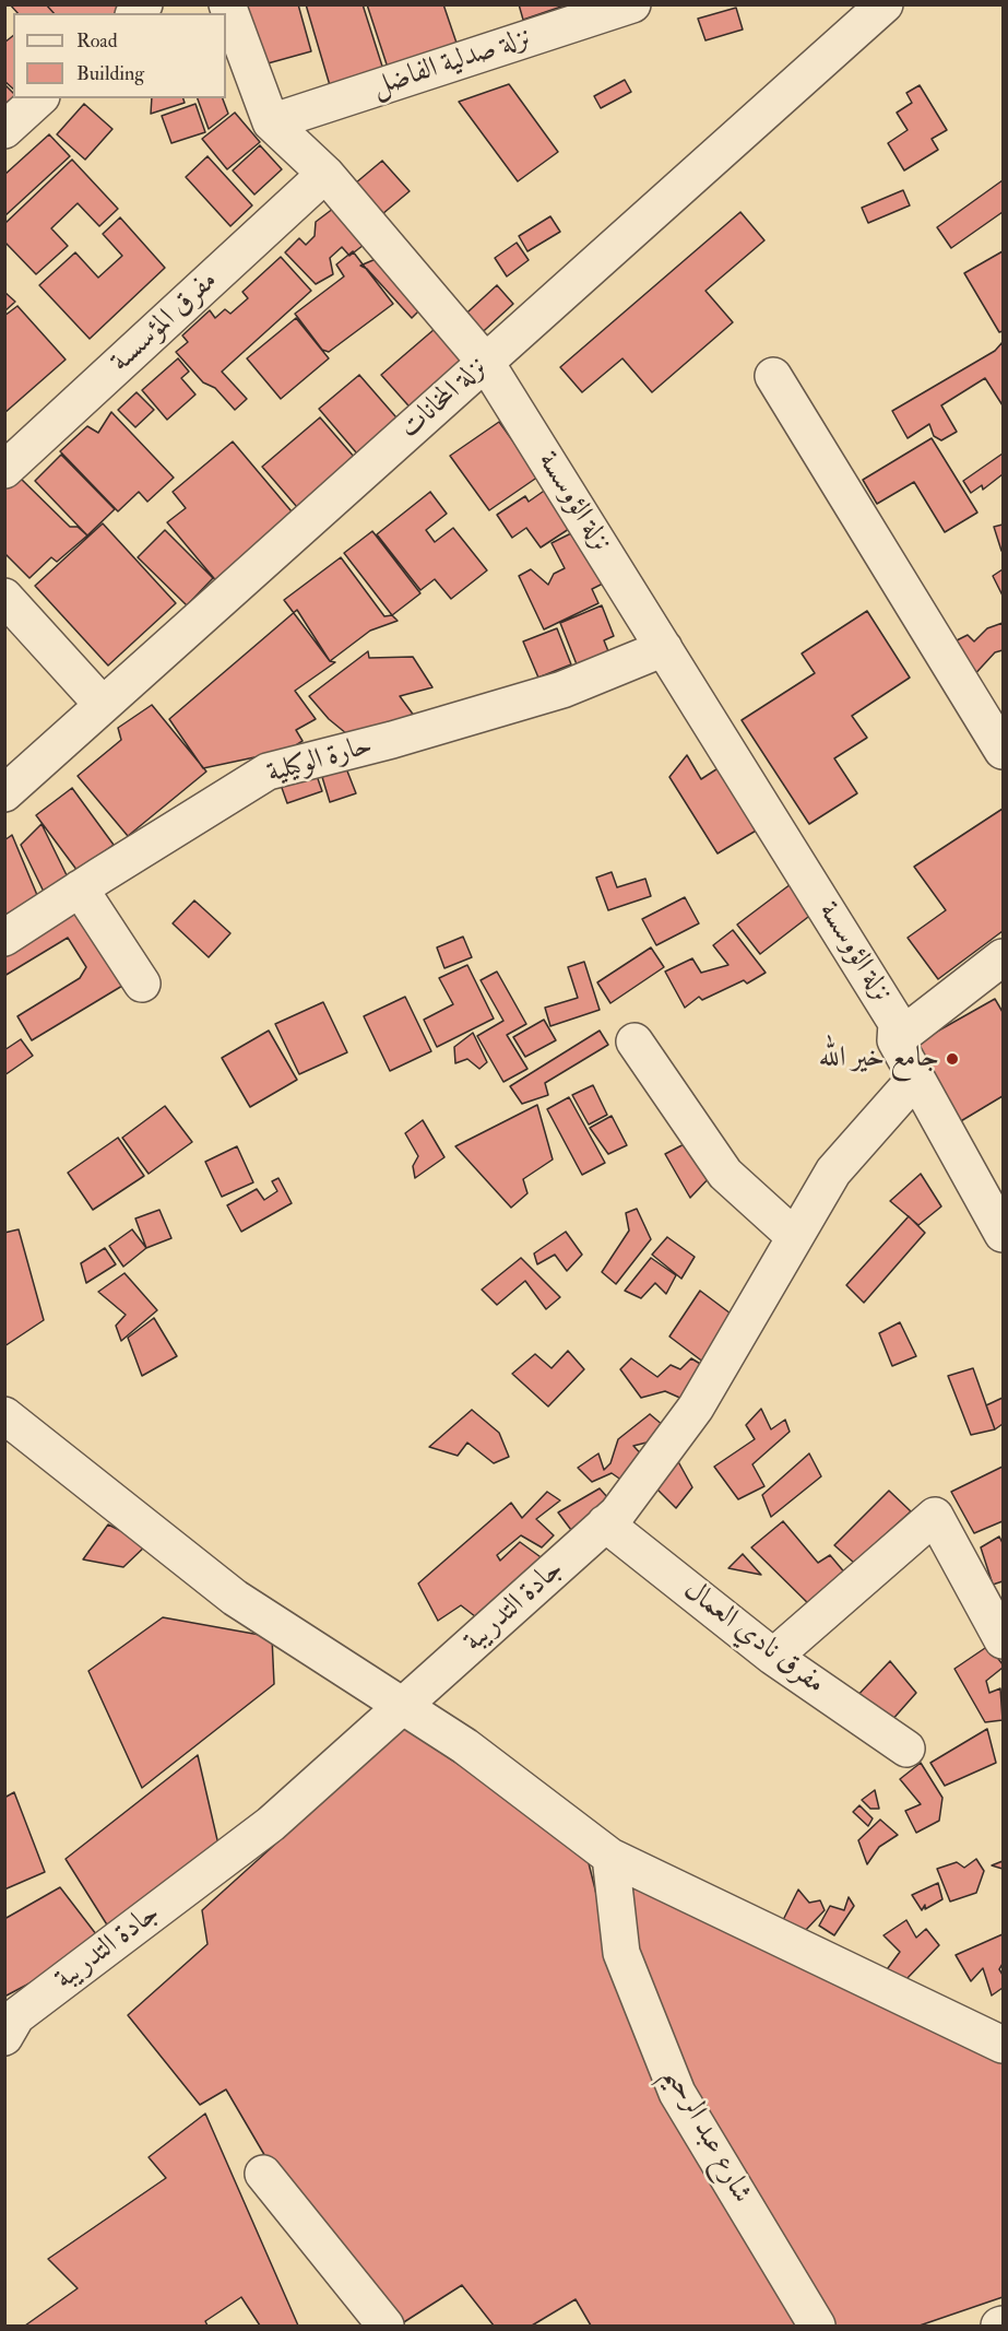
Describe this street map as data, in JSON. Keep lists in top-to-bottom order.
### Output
{
  "streets": {
    "street": [
      "نزلة صدلية الفاضل",
      "مفرق المؤسسىة",
      "نزلة المخانات",
      "نزلة الؤوسسة",
      "حارة الوكيلية",
      "جادة التدريبة",
      "مفرق نادي العمال",
      "شارع عبد الرحيم"
    ]
  },
  "crossings": [
    ["نزلة صدلية الفاضل", "نزلة الؤوسسة"],
    ["مفرق المؤسسىة", "نزلة الؤوسسة"],
    ["نزلة المخانات", "نزلة الؤوسسة"],
    ["نزلة الؤوسسة", "حارة الوكيلية"],
    ["نزلة الؤوسسة", "جادة التدريبة"],
    ["جادة التدريبة", "مفرق نادي العمال"]
  ],
  "places": ["جامع خير الله"],
  "legend": ["Road", "Building"]
}
